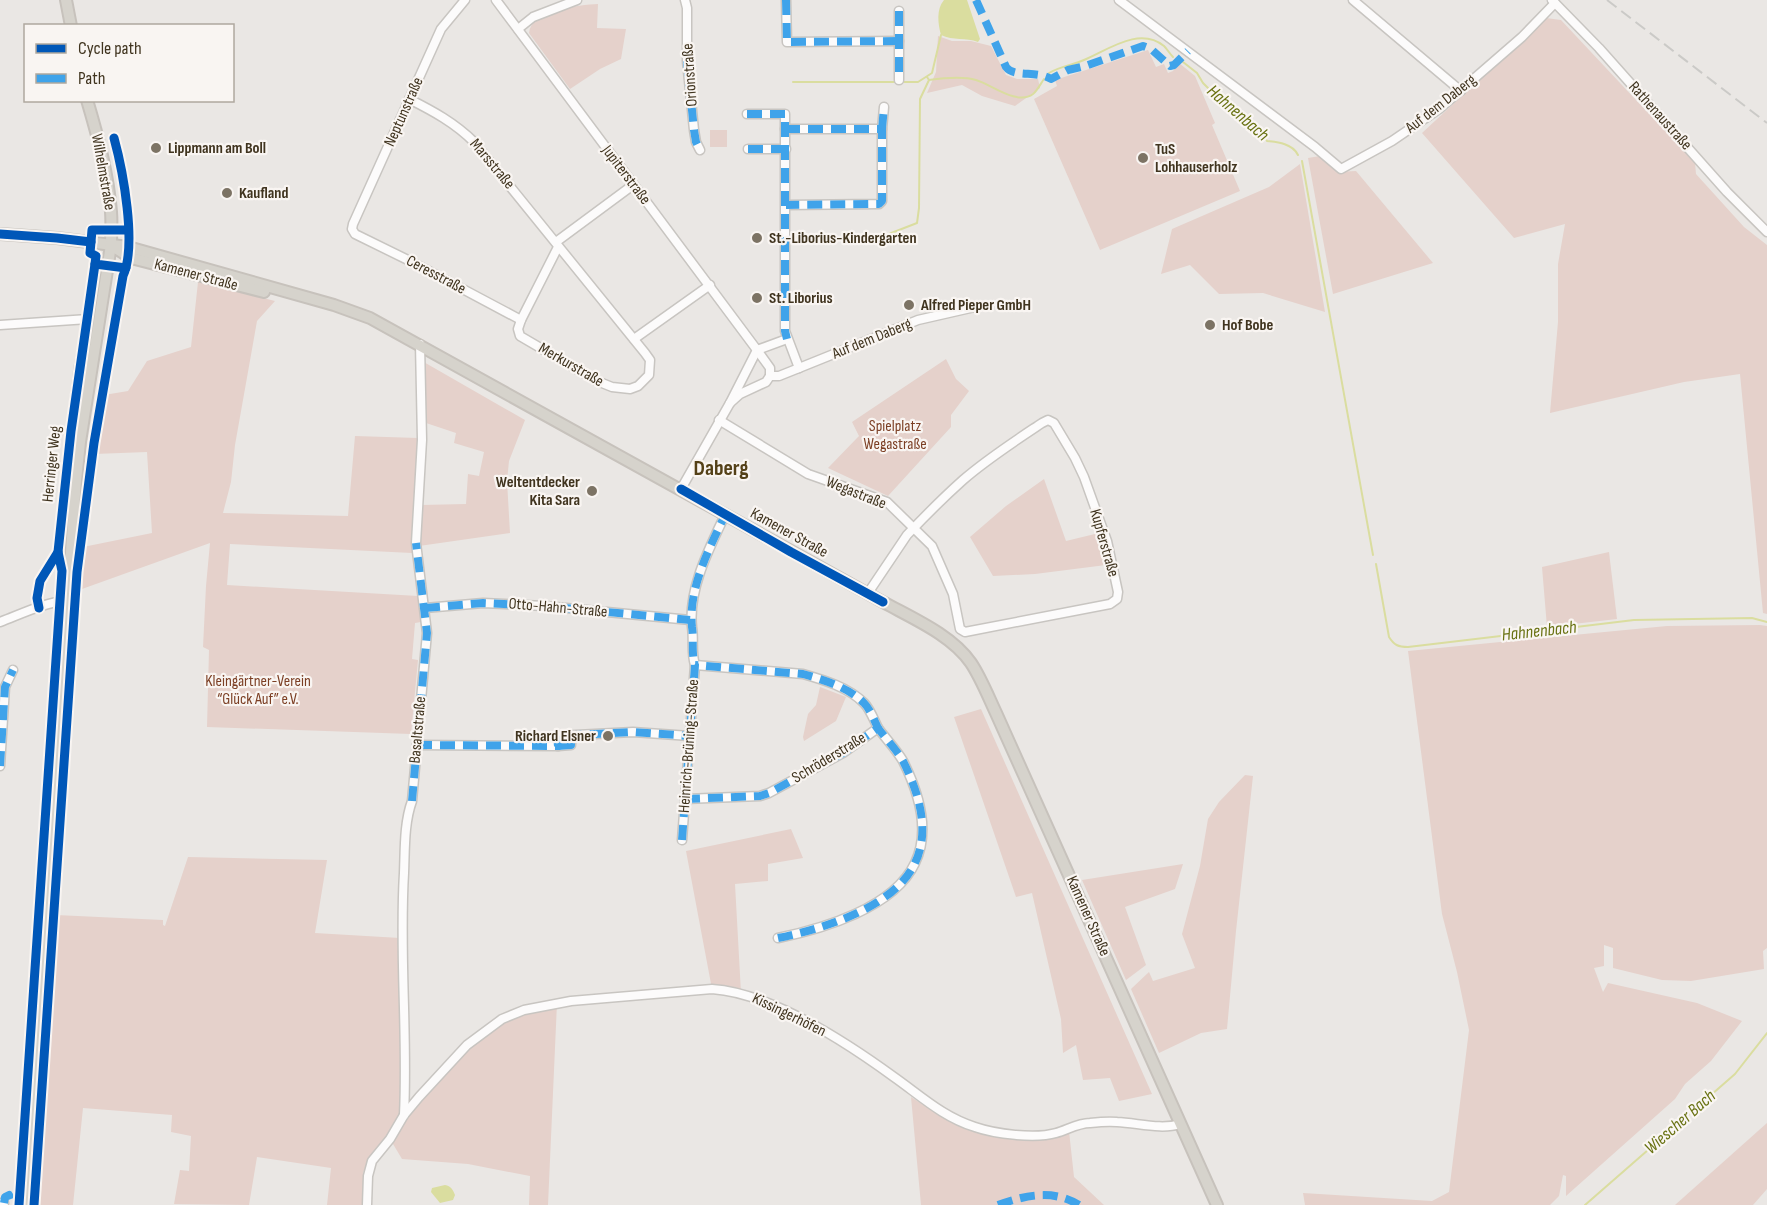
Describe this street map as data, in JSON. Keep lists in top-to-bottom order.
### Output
{
  "streets": {
    "main road": ["Wilhelmstraße", "Kamener Straße", "Herringer Weg"],
    "street": [
      "Orionstraße",
      "Auf dem Daberg",
      "Neptunstraße",
      "Rathenaustraße",
      "Marsstraße",
      "Jupiterstraße",
      "Ceresstraße",
      "Merkurstraße",
      "Wegastraße",
      "Kupferstraße",
      "Otto-Hahn-Straße",
      "Basaltstraße",
      "Heinrich-Brüning-Straße",
      "Schröderstraße",
      "Kissingerhöfen"
    ]
  },
  "crossings": [
    ["Auf dem Daberg", "Rathenaustraße"],
    ["Auf dem Daberg", "Jupiterstraße"],
    ["Auf dem Daberg", "Kamener Straße"],
    ["Auf dem Daberg", "Wegastraße"],
    ["Neptunstraße", "Marsstraße"],
    ["Neptunstraße", "Ceresstraße"],
    ["Marsstraße", "Merkurstraße"],
    ["Wilhelmstraße", "Kamener Straße"],
    ["Wilhelmstraße", "Herringer Weg"],
    ["Kamener Straße", "Herringer Weg"],
    ["Kamener Straße", "Basaltstraße"],
    ["Kamener Straße", "Heinrich-Brüning-Straße"],
    ["Kamener Straße", "Kissingerhöfen"],
    ["Ceresstraße", "Merkurstraße"],
    ["Wegastraße", "Kupferstraße"],
    ["Otto-Hahn-Straße", "Basaltstraße"],
    ["Otto-Hahn-Straße", "Heinrich-Brüning-Straße"],
    ["Basaltstraße", "Kissingerhöfen"],
    ["Heinrich-Brüning-Straße", "Schröderstraße"]
  ],
  "districts": ["Daberg"],
  "water": ["Hahnenbach", "Wiescher Bach"],
  "parks": ["Spielplatz Wegastraße", "Kleingärtner-Verein “Glück Auf” e.V."],
  "places": [
    "Lippmann am Boll",
    "TuS Lohhauserholz",
    "Kaufland",
    "St.-Liborius-Kindergarten",
    "St. Liborius",
    "Alfred Pieper GmbH",
    "Hof Bobe",
    "Weltentdecker Kita Sara",
    "Richard Elsner"
  ],
  "legend": ["Cycle path", "Path"]
}
